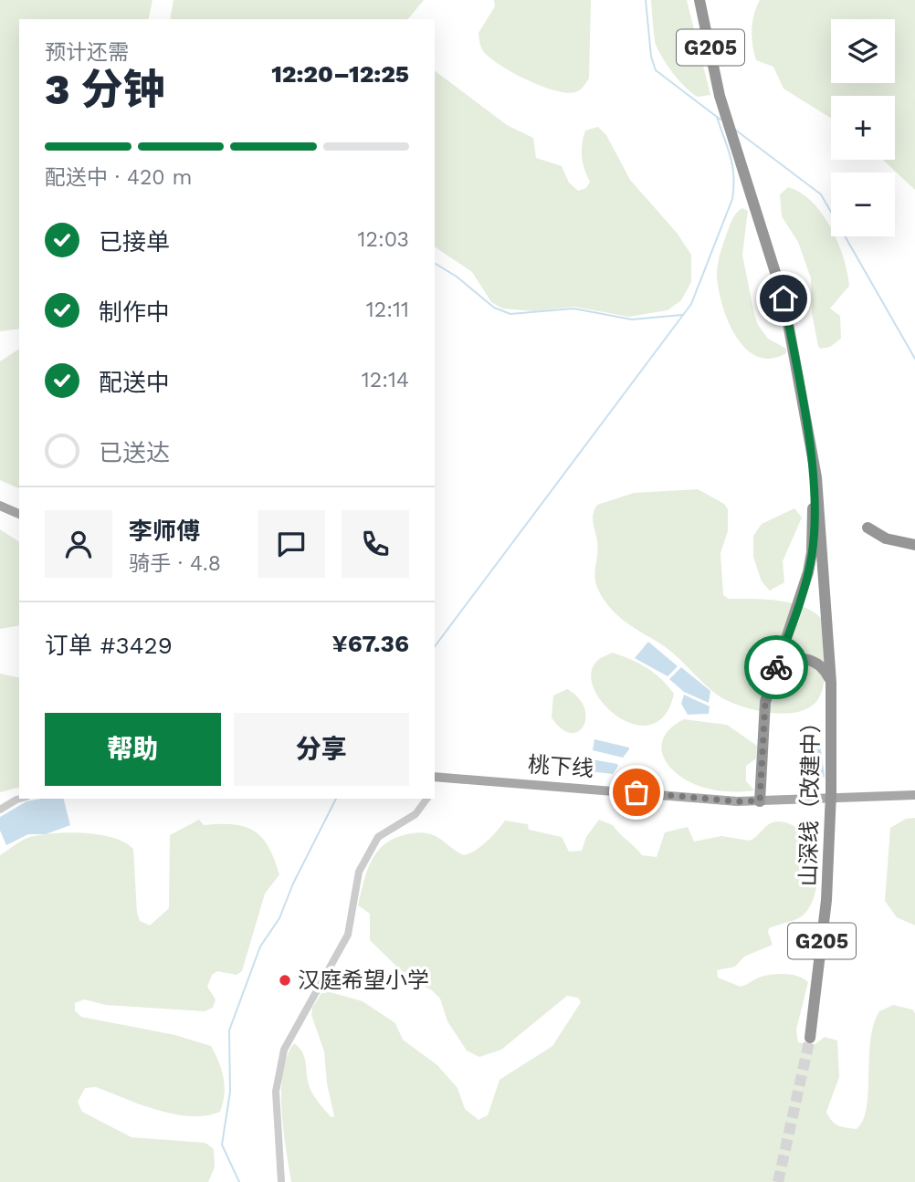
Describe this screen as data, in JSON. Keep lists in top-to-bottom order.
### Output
{
  "streets": {
    "highway": ["G205", "山深线（改建中）"],
    "main road": ["桃下线"]
  },
  "places": ["汉庭希望小学"],
  "page": {
    "map_buttons": ["+", "−"],
    "heading": ["3 分钟", "预计还需", "12:20–12:25"],
    "panel": [
      "李师傅",
      "骑手 · 4.8",
      "订单 #3429",
      "¥67.36"
    ],
    "bar": "配送中 · 420 m",
    "list": [
      ["已接单", "12:03"],
      ["制作中", "12:11"],
      ["配送中", "12:14"],
      "已送达"
    ],
    "buttons": ["帮助", "分享"]
  }
}
